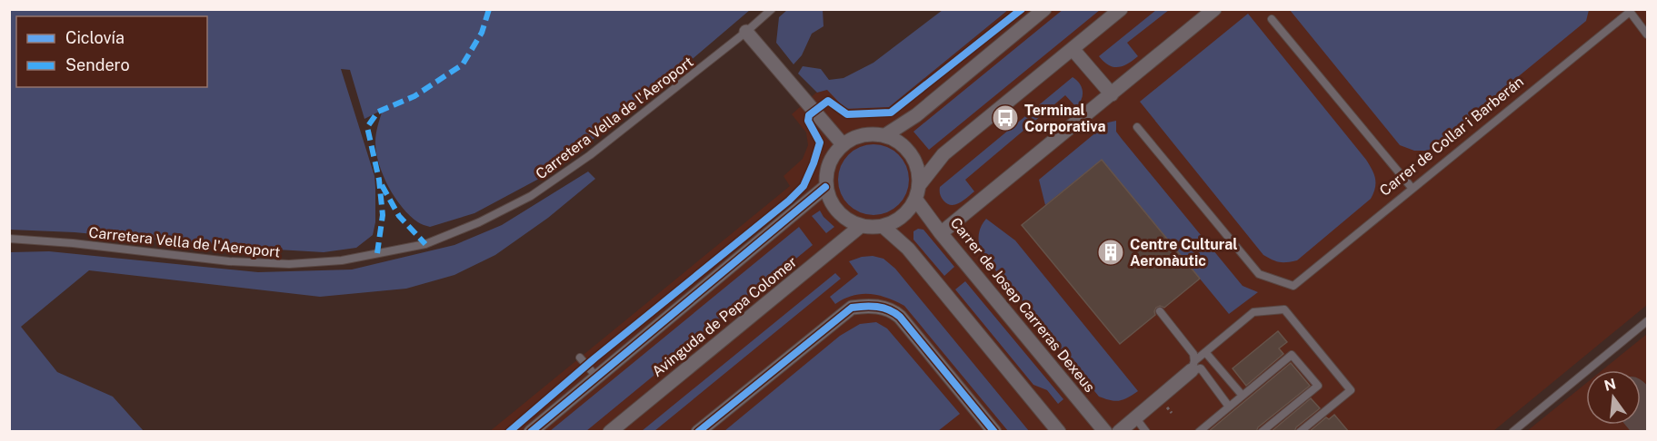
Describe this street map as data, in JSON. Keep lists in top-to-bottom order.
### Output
{
  "streets": {
    "street": ["Carrer de Josep Carreras Dexeus", "Avinguda de Pepa Colomer"],
    "lane": ["Carretera Vella de l'Aeroport", "Carrer de Collar i Barberán"]
  },
  "crossings": [
    ["Carrer de Josep Carreras Dexeus", "Avinguda de Pepa Colomer"]
  ],
  "places": {
    "bus stop": ["Terminal Corporativa"],
    "building": ["Centre Cultural Aeronàutic"]
  },
  "legend": ["Ciclovía", "Sendero"],
  "north": "top"
}
